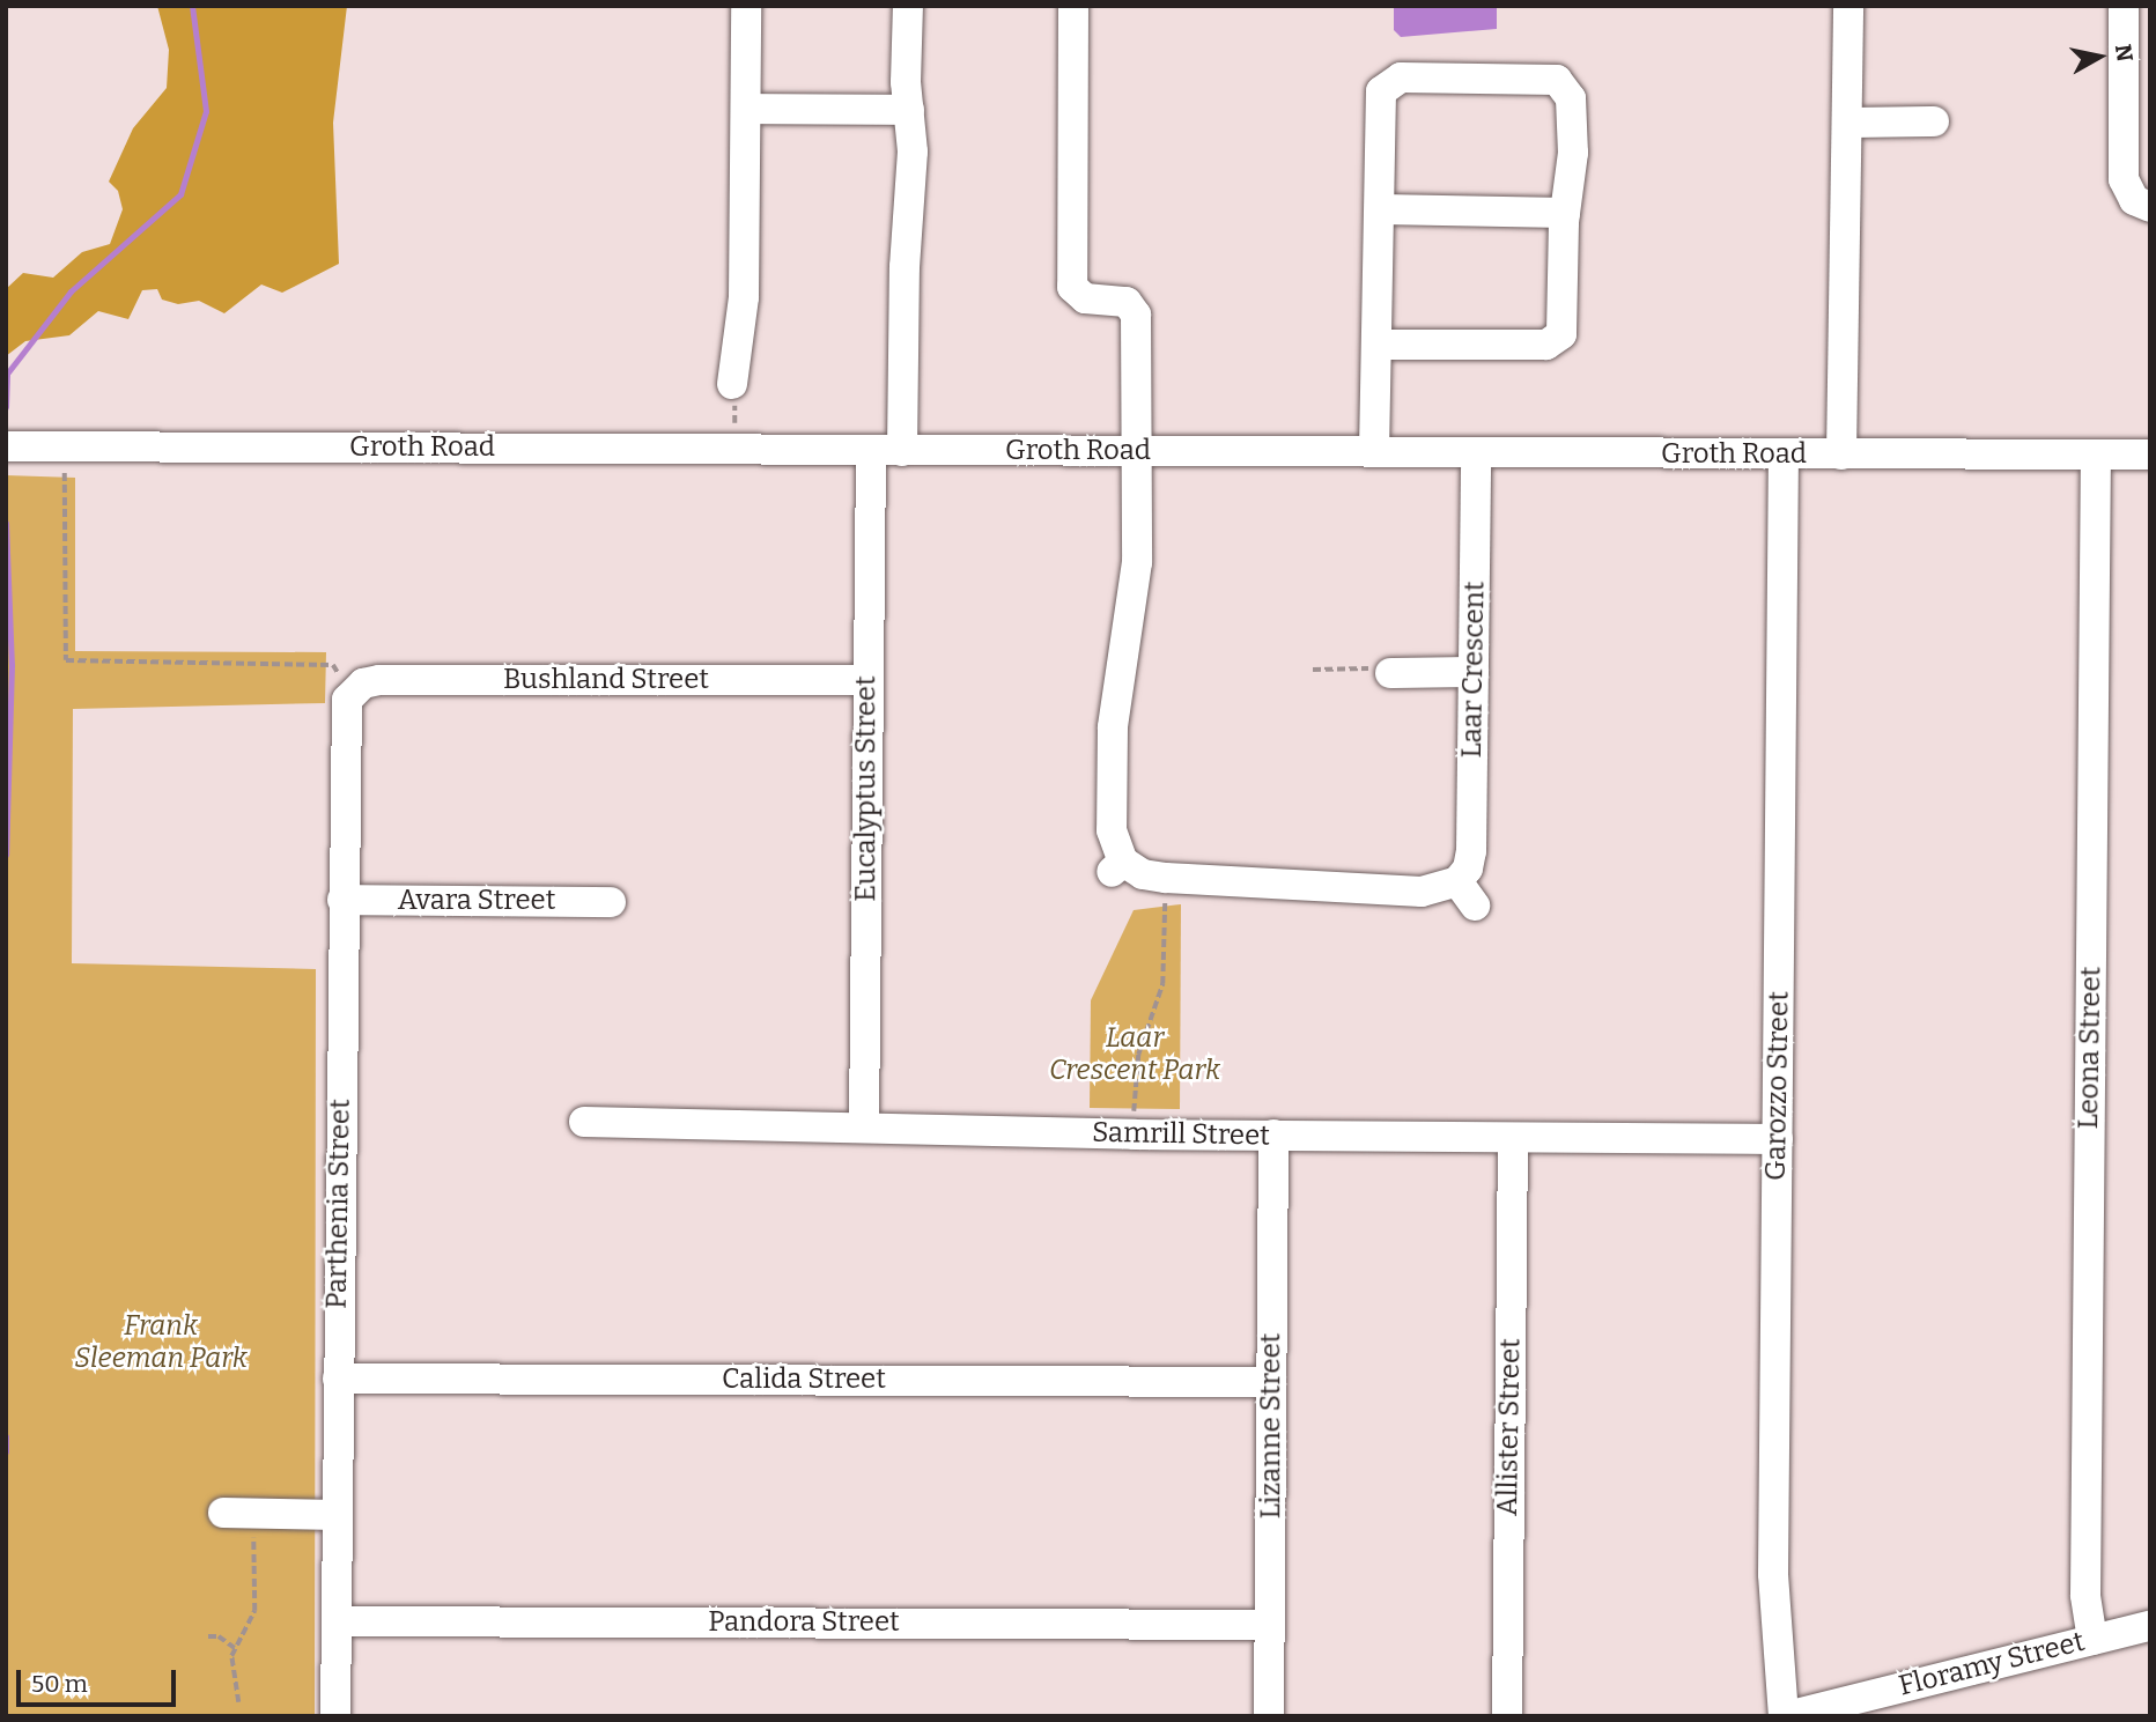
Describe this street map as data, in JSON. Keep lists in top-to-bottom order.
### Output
{
  "streets": {
    "street": [
      "Groth Road",
      "Laar Crescent",
      "Bushland Street",
      "Eucalyptus Street",
      "Avara Street",
      "Leona Street",
      "Garozzo Street",
      "Samrill Street",
      "Parthenia Street",
      "Calida Street",
      "Lizanne Street",
      "Allister Street",
      "Pandora Street",
      "Floramy Street"
    ]
  },
  "crossings": [
    ["Groth Road", "Laar Crescent"],
    ["Groth Road", "Eucalyptus Street"],
    ["Groth Road", "Leona Street"],
    ["Groth Road", "Garozzo Street"],
    ["Bushland Street", "Eucalyptus Street"],
    ["Bushland Street", "Parthenia Street"],
    ["Eucalyptus Street", "Samrill Street"],
    ["Avara Street", "Parthenia Street"],
    ["Leona Street", "Floramy Street"],
    ["Garozzo Street", "Samrill Street"],
    ["Garozzo Street", "Floramy Street"],
    ["Samrill Street", "Lizanne Street"],
    ["Samrill Street", "Allister Street"],
    ["Parthenia Street", "Calida Street"],
    ["Parthenia Street", "Pandora Street"],
    ["Calida Street", "Lizanne Street"],
    ["Lizanne Street", "Pandora Street"]
  ],
  "parks": ["Laar Crescent Park", "Frank Sleeman Park"],
  "scale_bar": "50 m",
  "north": "right"
}
